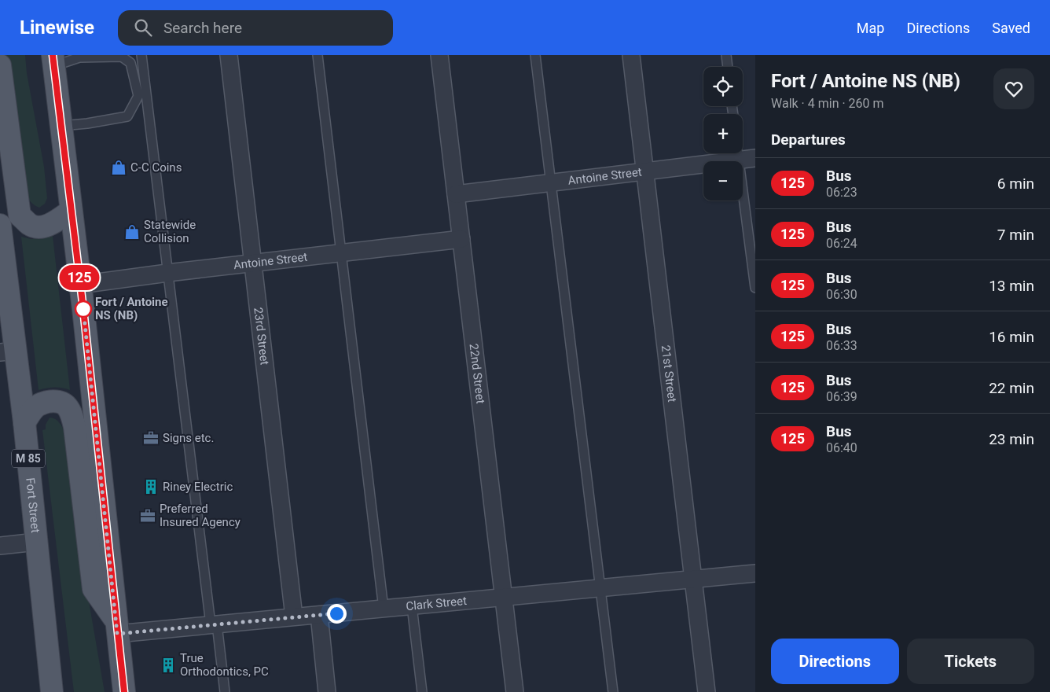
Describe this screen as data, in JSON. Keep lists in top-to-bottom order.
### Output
{
  "streets": {
    "main road": ["M 85", "Fort Street"],
    "street": [
      "Antoine Street",
      "23rd Street",
      "22nd Street",
      "21st Street",
      "Clark Street"
    ]
  },
  "crossings": [
    ["Antoine Street", "23rd Street"],
    ["Antoine Street", "22nd Street"],
    ["Antoine Street", "21st Street"],
    ["23rd Street", "Clark Street"],
    ["22nd Street", "Clark Street"],
    ["21st Street", "Clark Street"]
  ],
  "places": {
    "shop": ["C-C Coins", "Statewide Collision"],
    "other": ["Fort / Antoine NS (NB)"],
    "office": ["Signs etc.", "Preferred Insured Agency"],
    "building": ["Riney Electric", "True Orthodontics, PC"]
  },
  "lines": ["bus line 125"],
  "page": {
    "header": "Linewise",
    "search": "Search here",
    "nav": ["Map", "Directions", "Saved"],
    "on_map": "125",
    "heading": [
      ["Fort / Antoine NS (NB)", "Walk · 4 min · 260 m"],
      "Departures"
    ],
    "map_buttons": ["+", "−"],
    "list": [
      {
        "mark": "125",
        "name": "Bus",
        "note": "06:23",
        "value": "6 min"
      },
      {
        "mark": "125",
        "name": "Bus",
        "note": "06:24",
        "value": "7 min"
      },
      {
        "mark": "125",
        "name": "Bus",
        "note": "06:30",
        "value": "13 min"
      },
      {
        "mark": "125",
        "name": "Bus",
        "note": "06:33",
        "value": "16 min"
      },
      {
        "mark": "125",
        "name": "Bus",
        "note": "06:39",
        "value": "22 min"
      },
      {
        "mark": "125",
        "name": "Bus",
        "note": "06:40",
        "value": "23 min"
      }
    ],
    "buttons": ["Directions", "Tickets"]
  }
}
